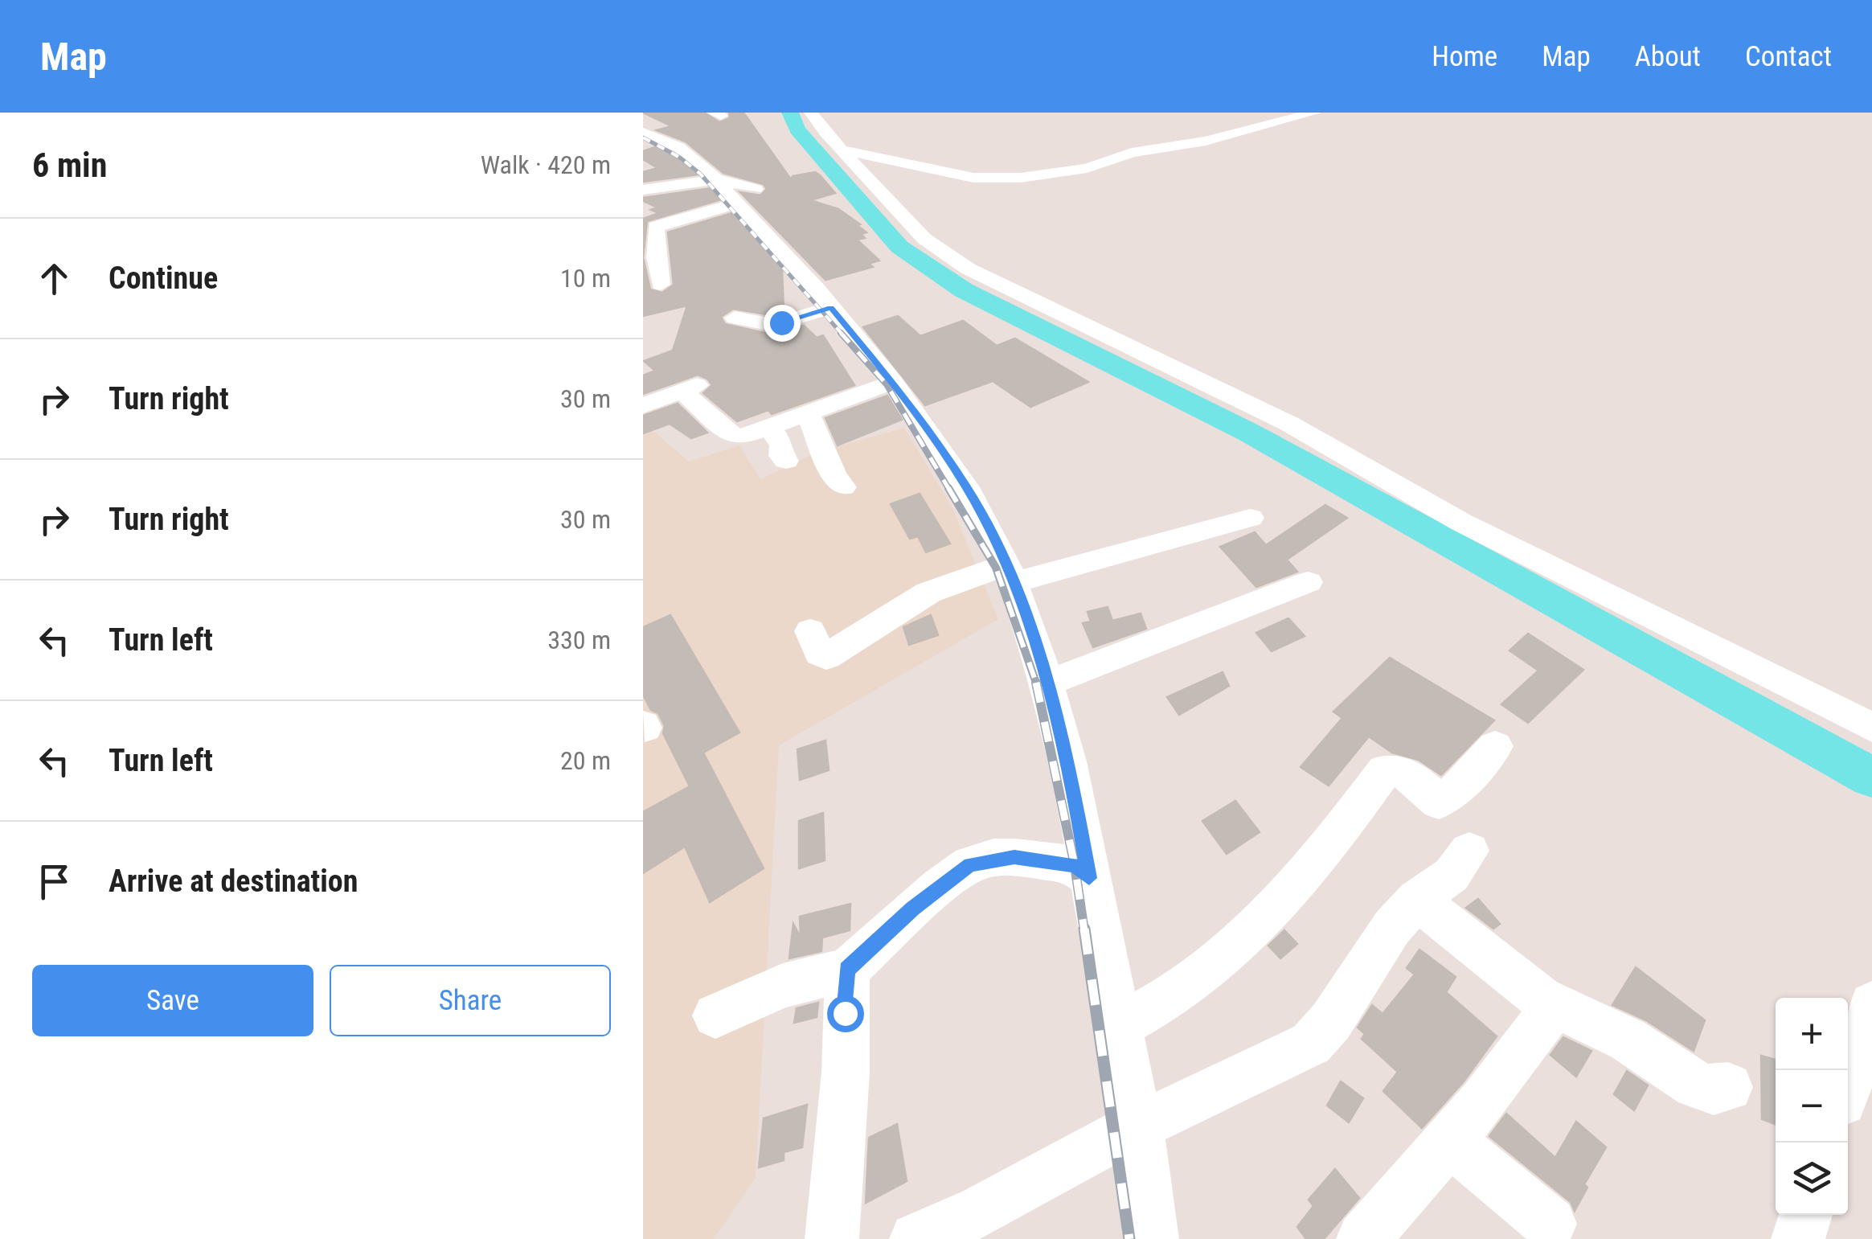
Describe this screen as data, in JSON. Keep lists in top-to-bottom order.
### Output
{
  "page": {
    "header": "Map",
    "nav": [
      "Home",
      "Map",
      "About",
      "Contact"
    ],
    "heading": ["6 min", "Walk · 420 m"],
    "list": [
      ["Continue", "10 m"],
      ["Turn right", "30 m"],
      ["Turn right", "30 m"],
      ["Turn left", "330 m"],
      ["Turn left", "20 m"],
      "Arrive at destination"
    ],
    "buttons": ["Save", "Share"],
    "map_buttons": ["+", "−"]
  }
}
